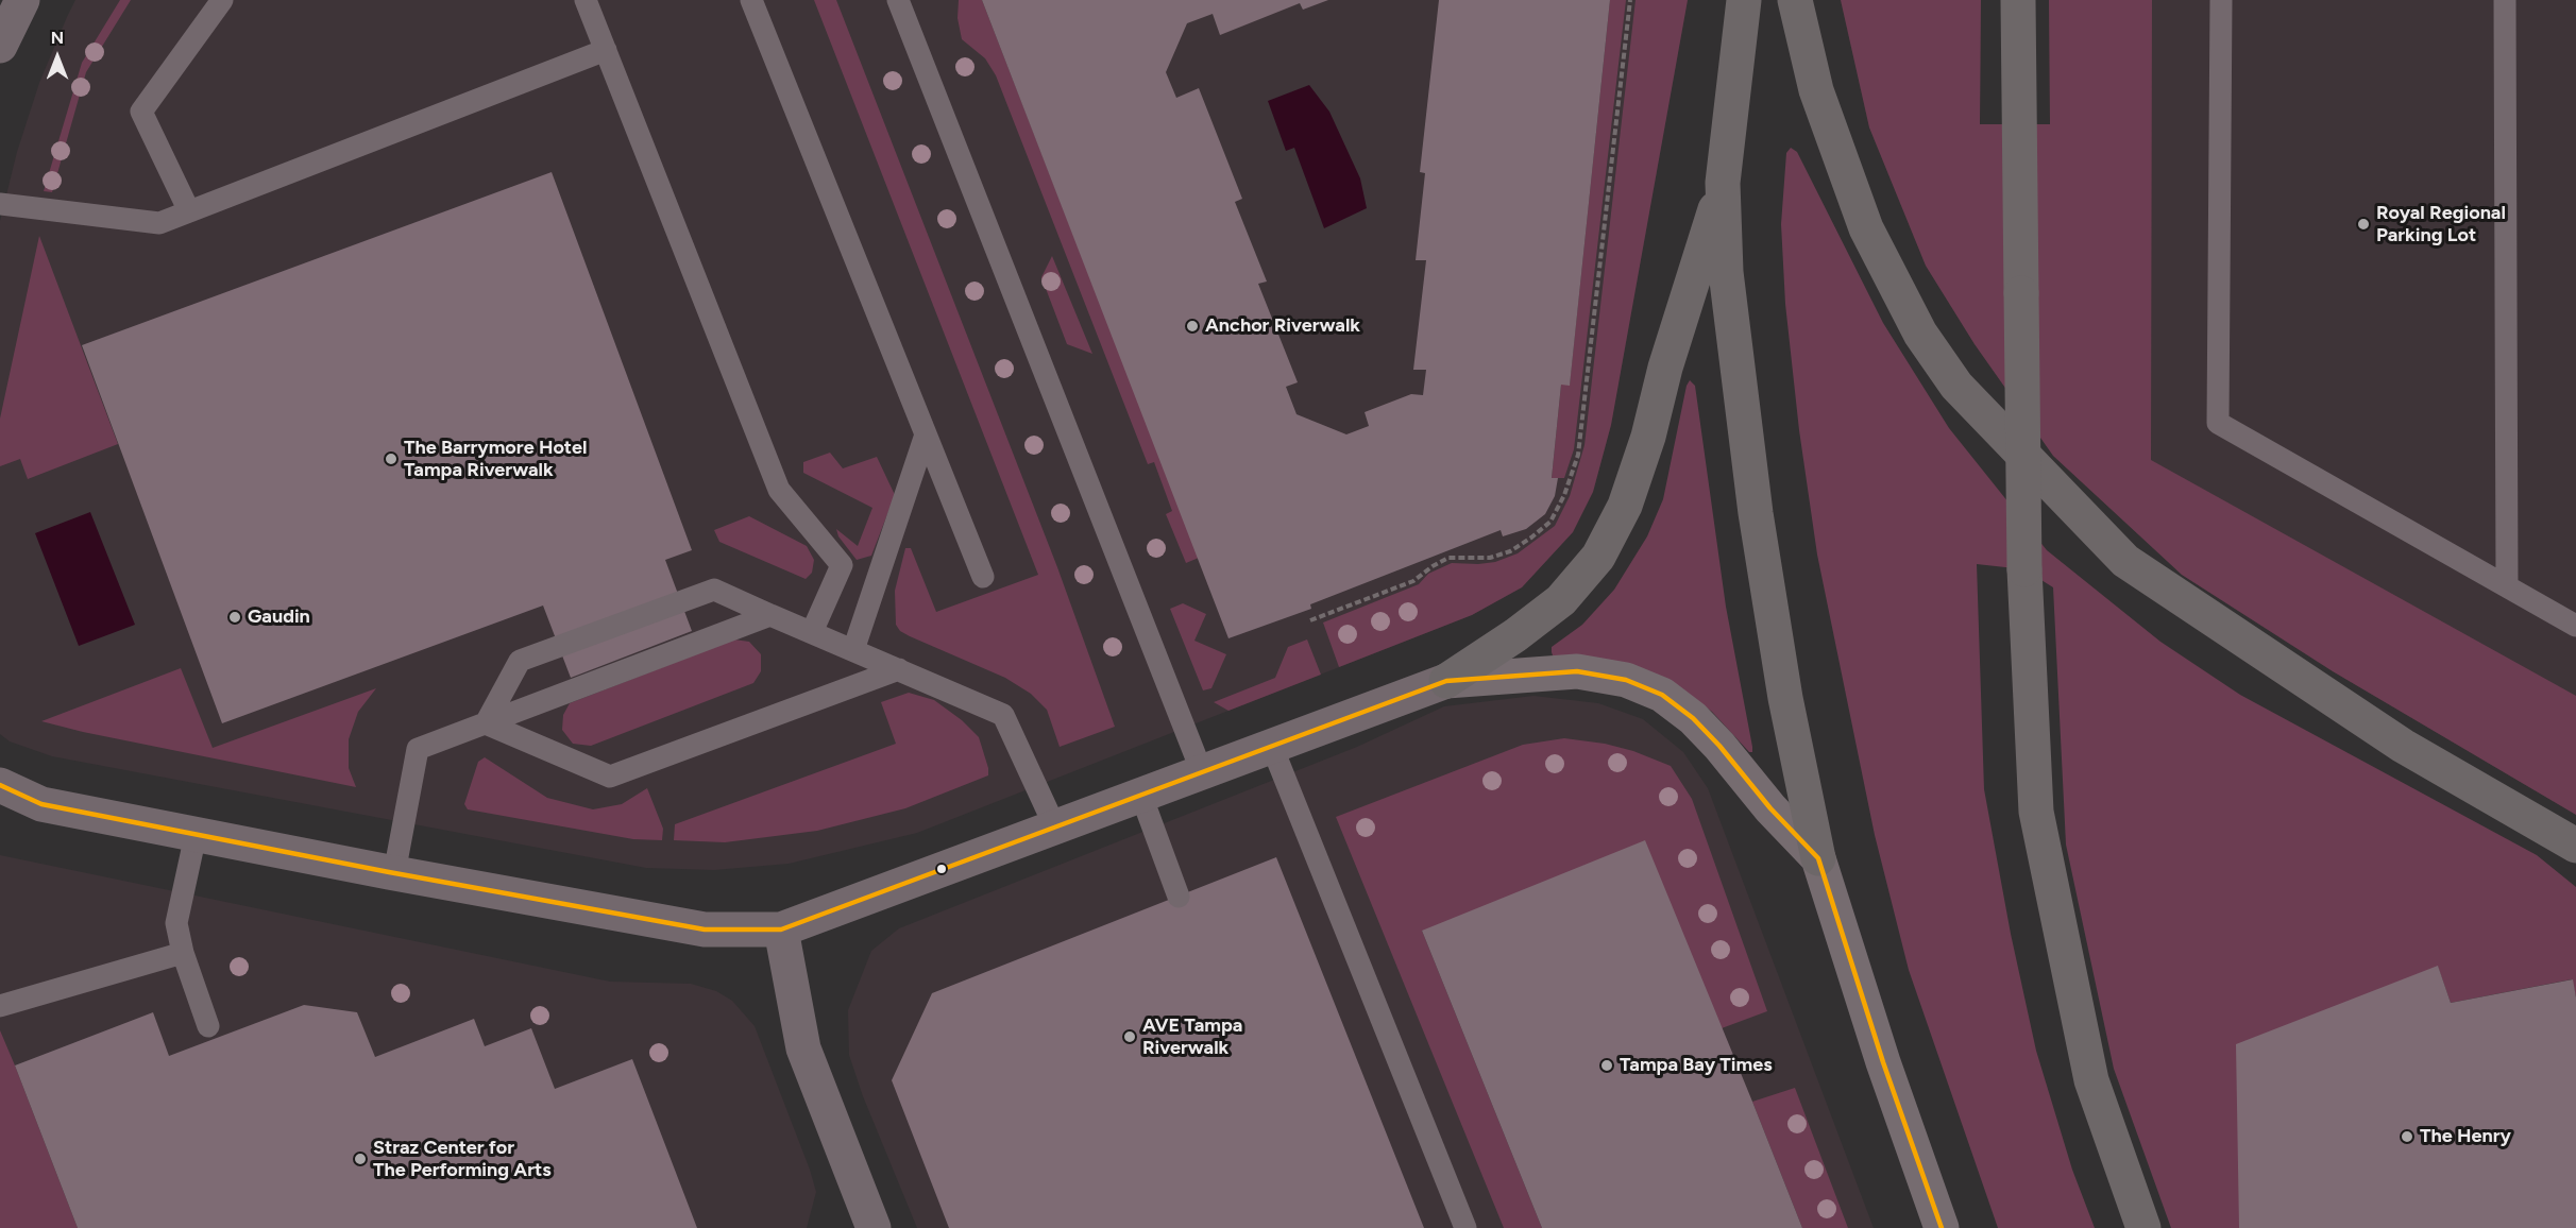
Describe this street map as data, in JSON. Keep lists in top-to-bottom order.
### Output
{
  "places": [
    "Royal Regional Parking Lot",
    "Anchor Riverwalk",
    "The Barrymore Hotel Tampa Riverwalk",
    "Gaudin",
    "AVE Tampa Riverwalk",
    "Tampa Bay Times",
    "The Henry",
    "Straz Center for The Performing Arts"
  ],
  "north": "top"
}
